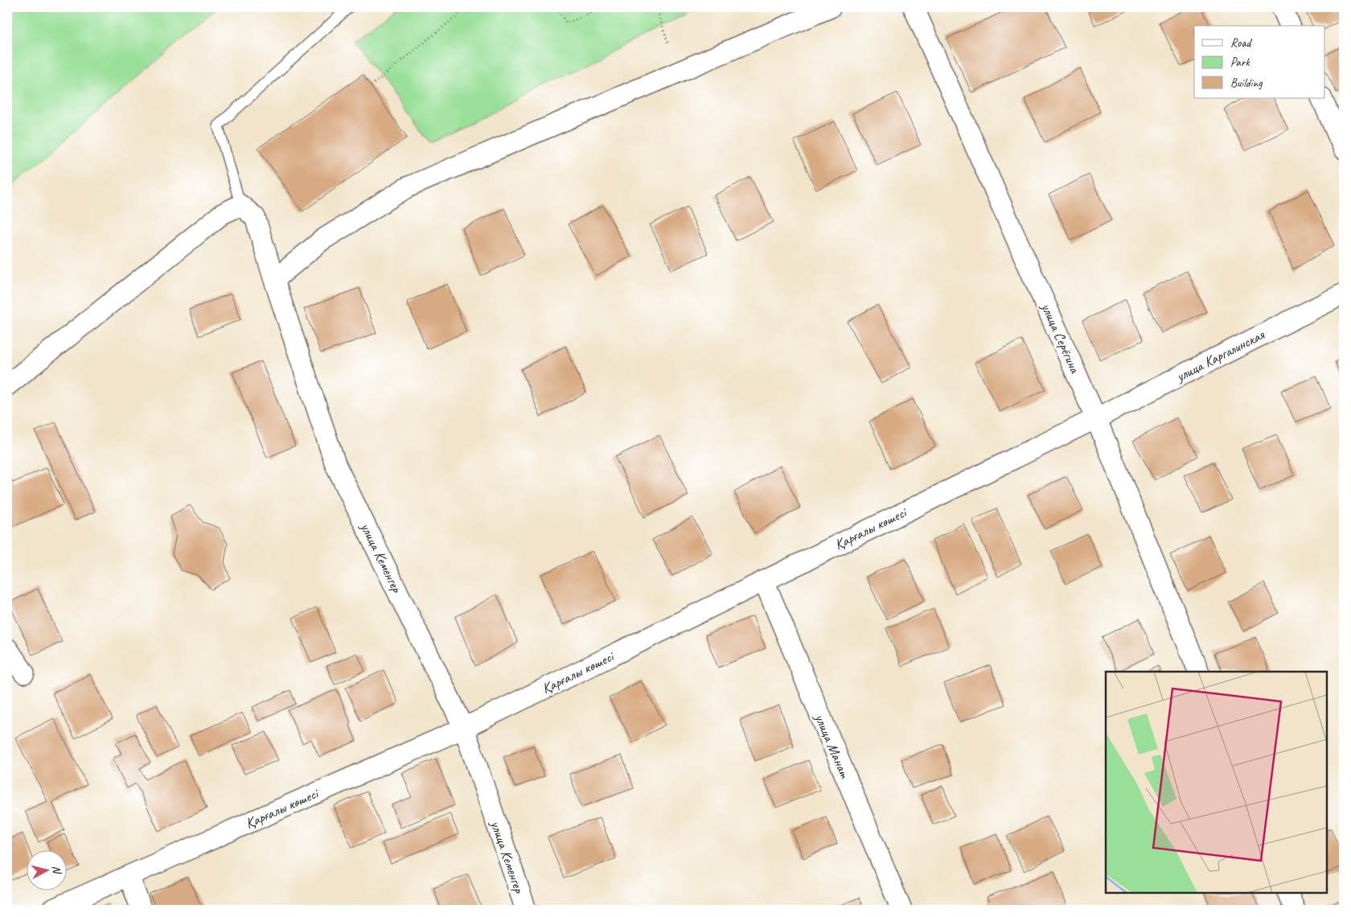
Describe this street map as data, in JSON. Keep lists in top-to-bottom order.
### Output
{
  "streets": {
    "street": [
      "улица Серёгина",
      "улица Каргалинская",
      "Қарғалы көшесі",
      "улица Кеменгер",
      "улица Манат"
    ]
  },
  "crossings": [
    ["улица Серёгина", "улица Каргалинская"],
    ["улица Серёгина", "Қарғалы көшесі"],
    ["улица Каргалинская", "Қарғалы көшесі"],
    ["Қарғалы көшесі", "улица Кеменгер"],
    ["Қарғалы көшесі", "улица Манат"]
  ],
  "legend": ["Road", "Park", "Building"],
  "north": "right"
}
